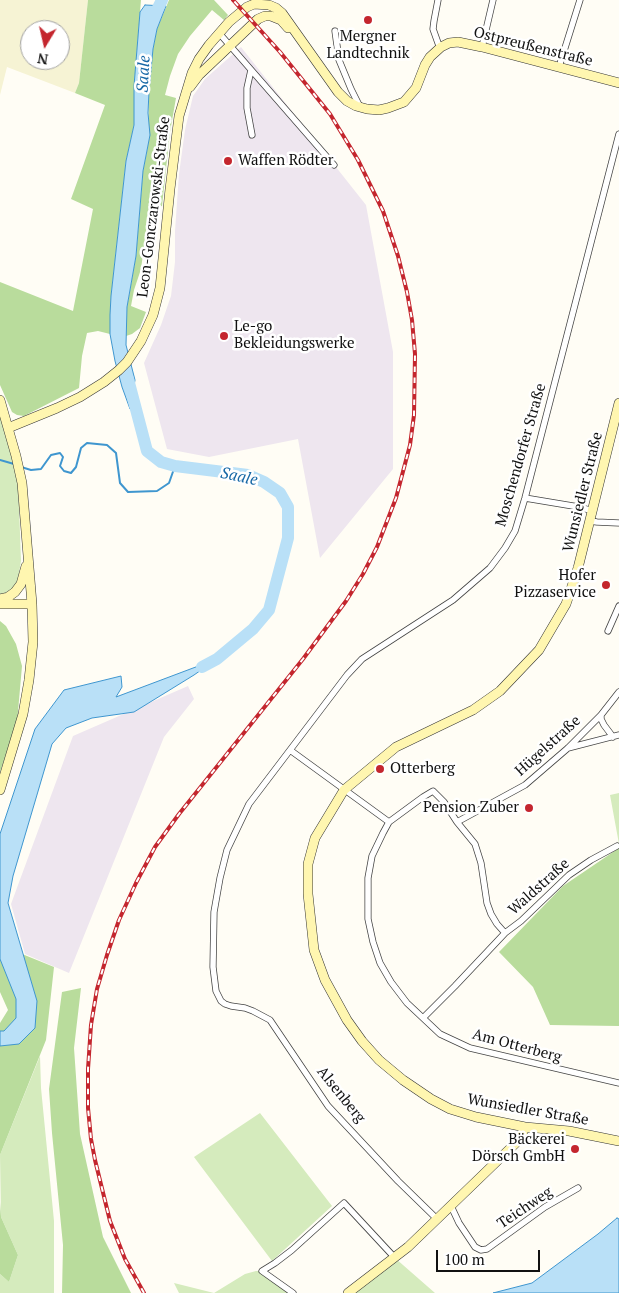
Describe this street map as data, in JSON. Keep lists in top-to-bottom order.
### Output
{
  "streets": {
    "street": [
      "Ostpreußenstraße",
      "Leon-Gonczarowski-Straße",
      "Moschendorfer Straße",
      "Wunsiedler Straße",
      "Hügelstraße",
      "Waldstraße",
      "Am Otterberg",
      "Alsenberg",
      "Teichweg"
    ]
  },
  "crossings": [
    ["Moschendorfer Straße", "Alsenberg"],
    ["Hügelstraße", "Waldstraße"],
    ["Waldstraße", "Am Otterberg"]
  ],
  "water": ["Saale"],
  "places": [
    "Mergner Landtechnik",
    "Waffen Rödter",
    "Le-go Bekleidungswerke",
    "Hofer Pizzaservice",
    "Otterberg",
    "Pension Zuber",
    "Bäckerei Dörsch GmbH"
  ],
  "scale_bar": "100 m",
  "north": "bottom"
}
